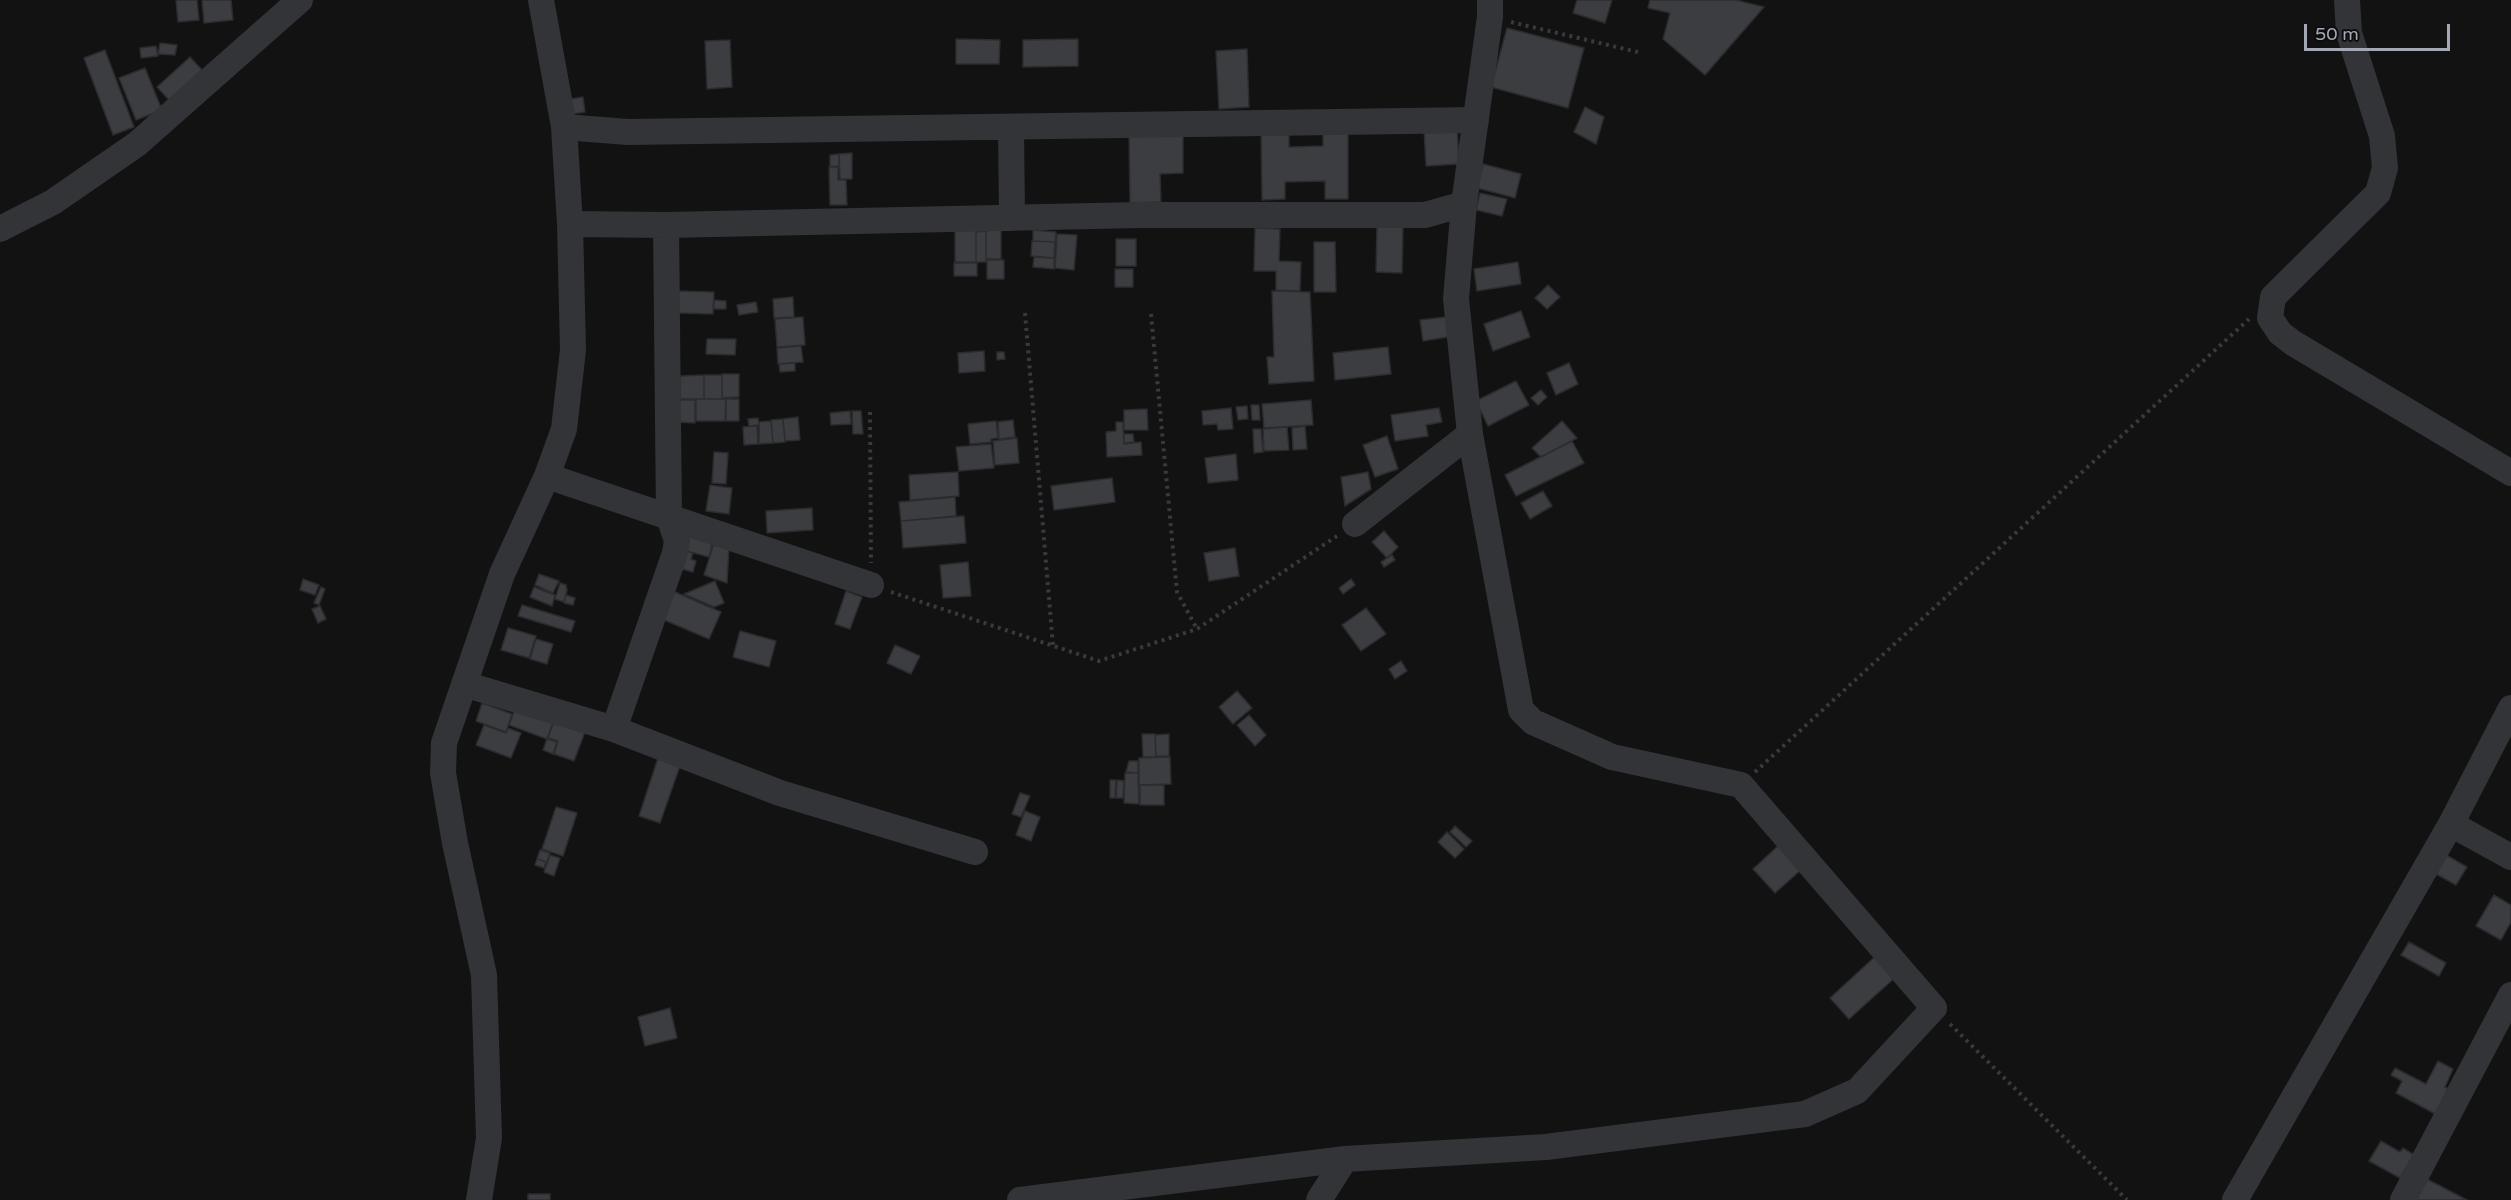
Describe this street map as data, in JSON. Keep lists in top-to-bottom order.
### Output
{
  "scale_bar": "50 m"
}
